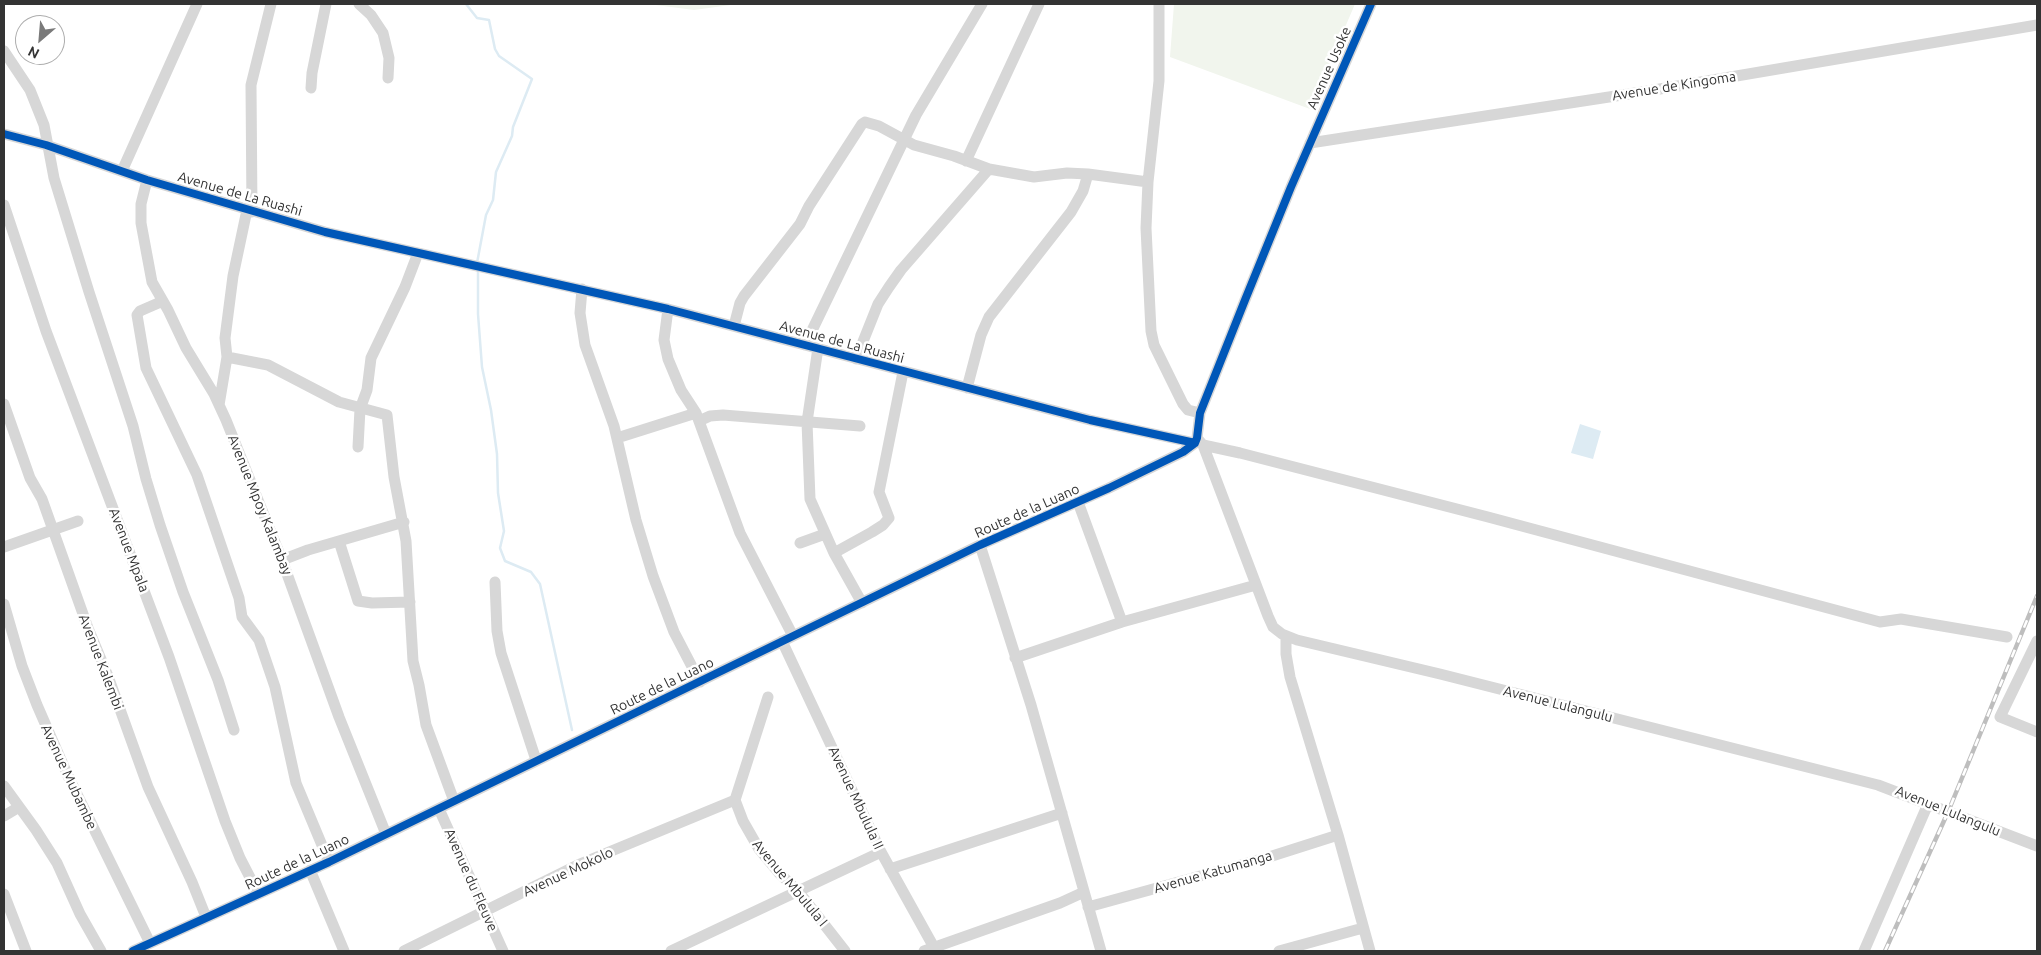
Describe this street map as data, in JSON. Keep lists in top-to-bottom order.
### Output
{
  "streets": {
    "street": [
      "Avenue Usoke",
      "Avenue de Kingoma",
      "Avenue de La Ruashi",
      "Avenue Mpoy Kalambay",
      "Route de la Luano",
      "Avenue Mpala",
      "Avenue Kalembi",
      "Avenue Lulangulu",
      "Avenue Mubambe",
      "Avenue Mbulula II",
      "Avenue Mokolo",
      "Avenue Katumanga",
      "Avenue du Fleuve",
      "Avenue Mbulula I"
    ]
  },
  "crossings": [
    ["Avenue Usoke", "Avenue de Kingoma"],
    ["Avenue Usoke", "Avenue de La Ruashi"],
    ["Avenue Usoke", "Route de la Luano"],
    ["Avenue de La Ruashi", "Avenue Mpoy Kalambay"],
    ["Avenue de La Ruashi", "Route de la Luano"],
    ["Avenue Mpoy Kalambay", "Route de la Luano"],
    ["Route de la Luano", "Avenue Mpala"],
    ["Route de la Luano", "Avenue Kalembi"],
    ["Route de la Luano", "Avenue Mubambe"],
    ["Route de la Luano", "Avenue Mbulula II"],
    ["Route de la Luano", "Avenue du Fleuve"],
    ["Avenue Mokolo", "Avenue du Fleuve"],
    ["Avenue Mokolo", "Avenue Mbulula I"]
  ],
  "north": "bottom left"
}
